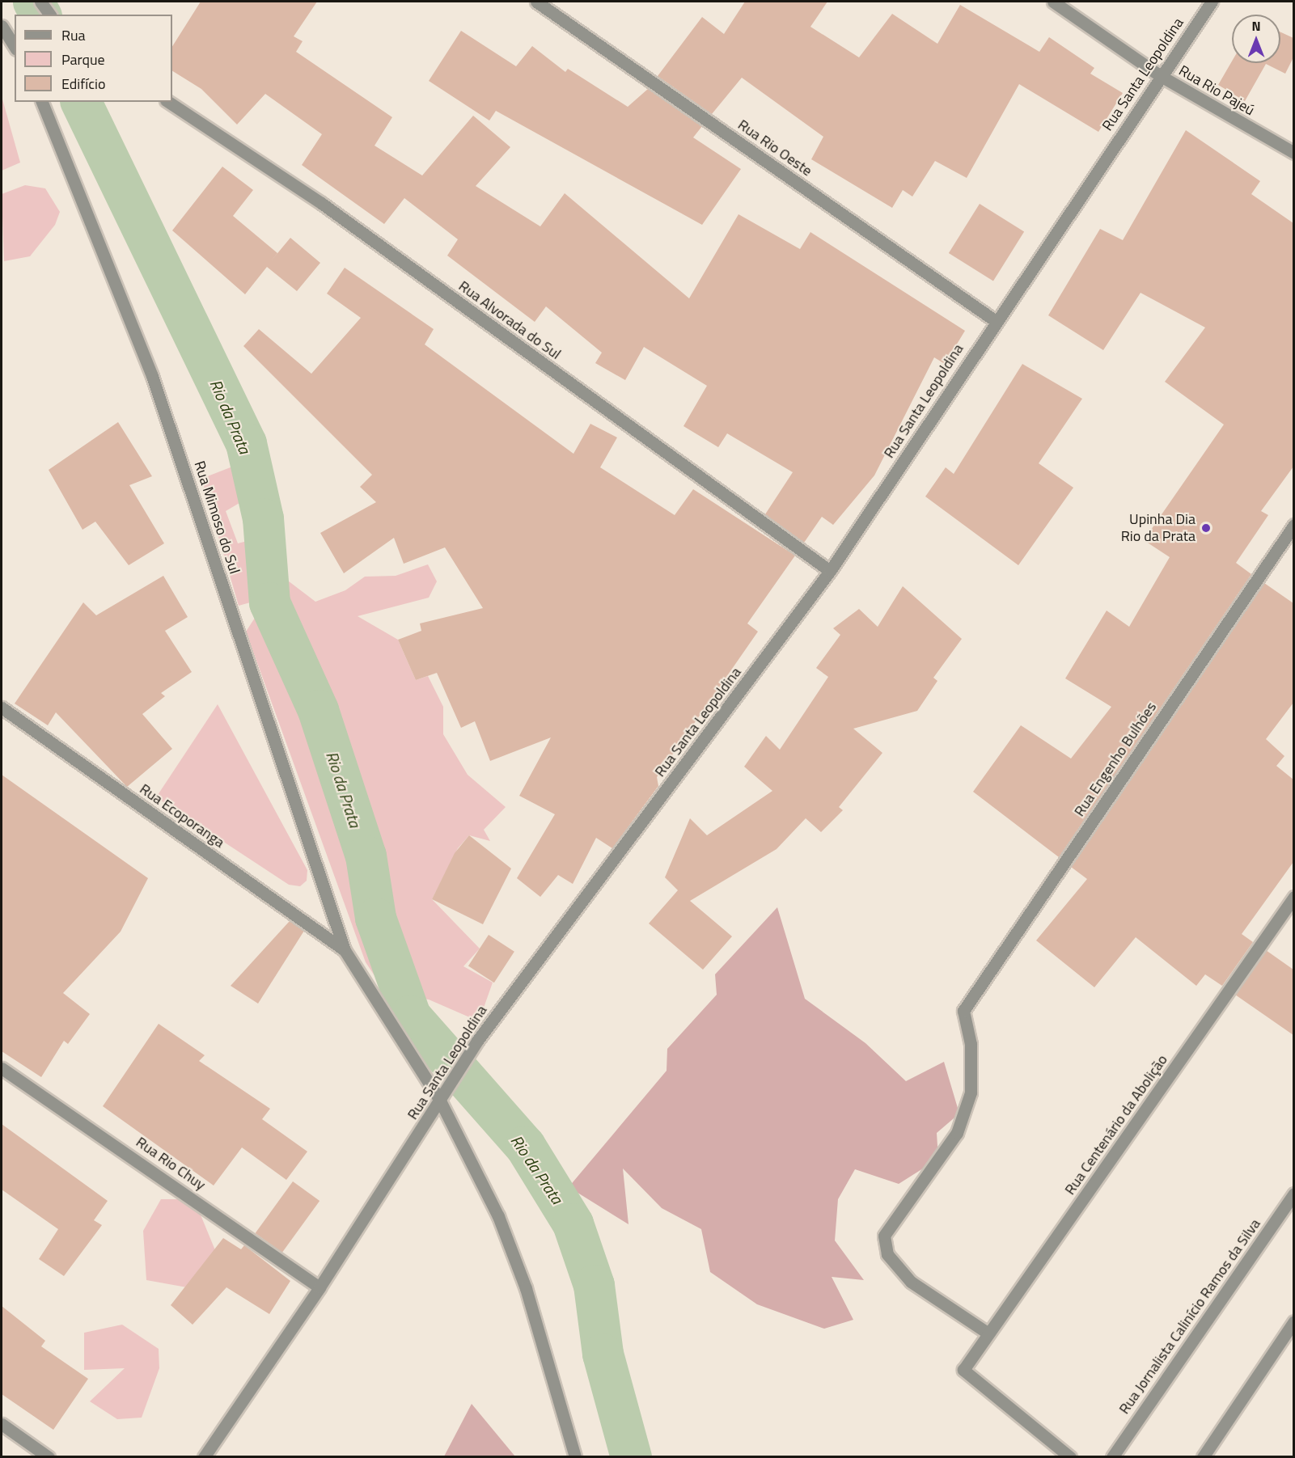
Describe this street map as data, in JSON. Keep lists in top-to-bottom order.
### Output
{
  "streets": {
    "street": [
      "Rua Santa Leopoldina",
      "Rua Rio Pajeú",
      "Rua Rio Oeste",
      "Rua Alvorada do Sul",
      "Rua Mimoso do Sul",
      "Rua Engenho Bulhões",
      "Rua Ecoporanga",
      "Rua Centenário da Abolição",
      "Rua Rio Chuy",
      "Rua Jornalista Calinício Ramos da Silva"
    ]
  },
  "crossings": [
    ["Rua Santa Leopoldina", "Rua Rio Pajeú"],
    ["Rua Santa Leopoldina", "Rua Rio Oeste"],
    ["Rua Santa Leopoldina", "Rua Alvorada do Sul"],
    ["Rua Santa Leopoldina", "Rua Rio Chuy"],
    ["Rua Mimoso do Sul", "Rua Ecoporanga"],
    ["Rua Engenho Bulhões", "Rua Centenário da Abolição"]
  ],
  "water": ["Rio da Prata"],
  "places": ["Upinha Dia Rio da Prata"],
  "legend": ["Rua", "Parque", "Edifício"],
  "north": "top"
}
